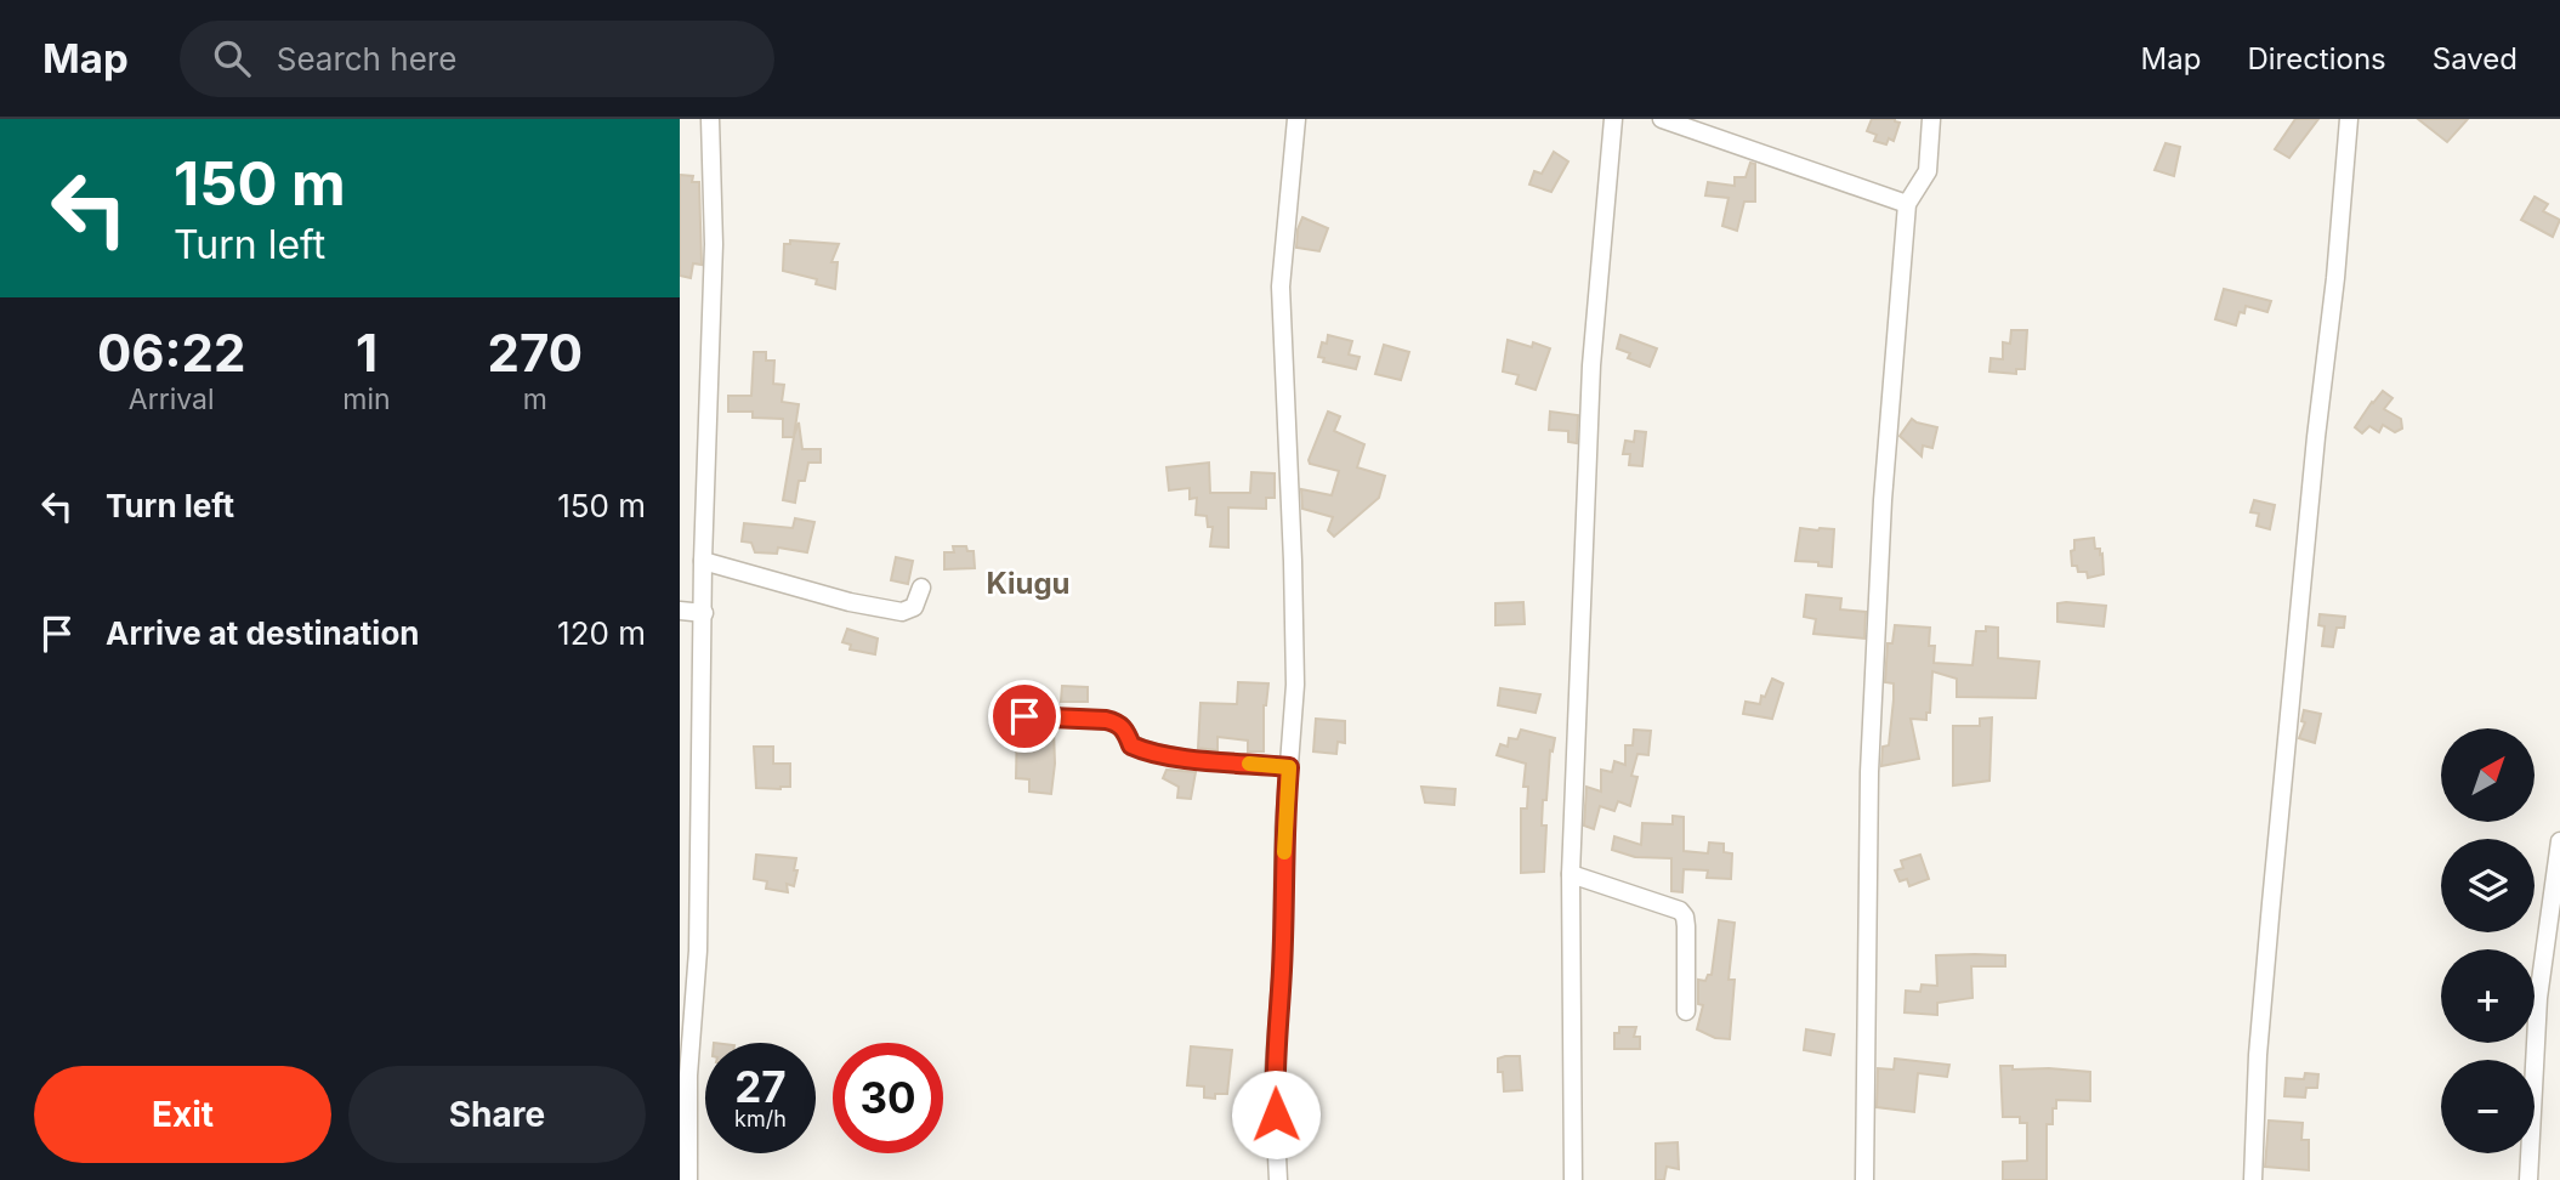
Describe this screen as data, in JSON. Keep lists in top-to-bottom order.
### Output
{
  "districts": ["Kiugu"],
  "north": "top right",
  "page": {
    "header": "Map",
    "search": "Search here",
    "nav": ["Map", "Directions", "Saved"],
    "turn": ["150 m", "Turn left"],
    "eta": [
      "06:22",
      "Arrival",
      "1",
      "min",
      "270",
      "m"
    ],
    "list": [
      {
        "name": "Turn left",
        "value": "150 m"
      },
      {
        "name": "Arrive at destination",
        "value": "120 m"
      }
    ],
    "map_buttons": ["+", "−"],
    "speed": "27 km/h",
    "limit": "30",
    "buttons": ["Exit", "Share"]
  }
}
